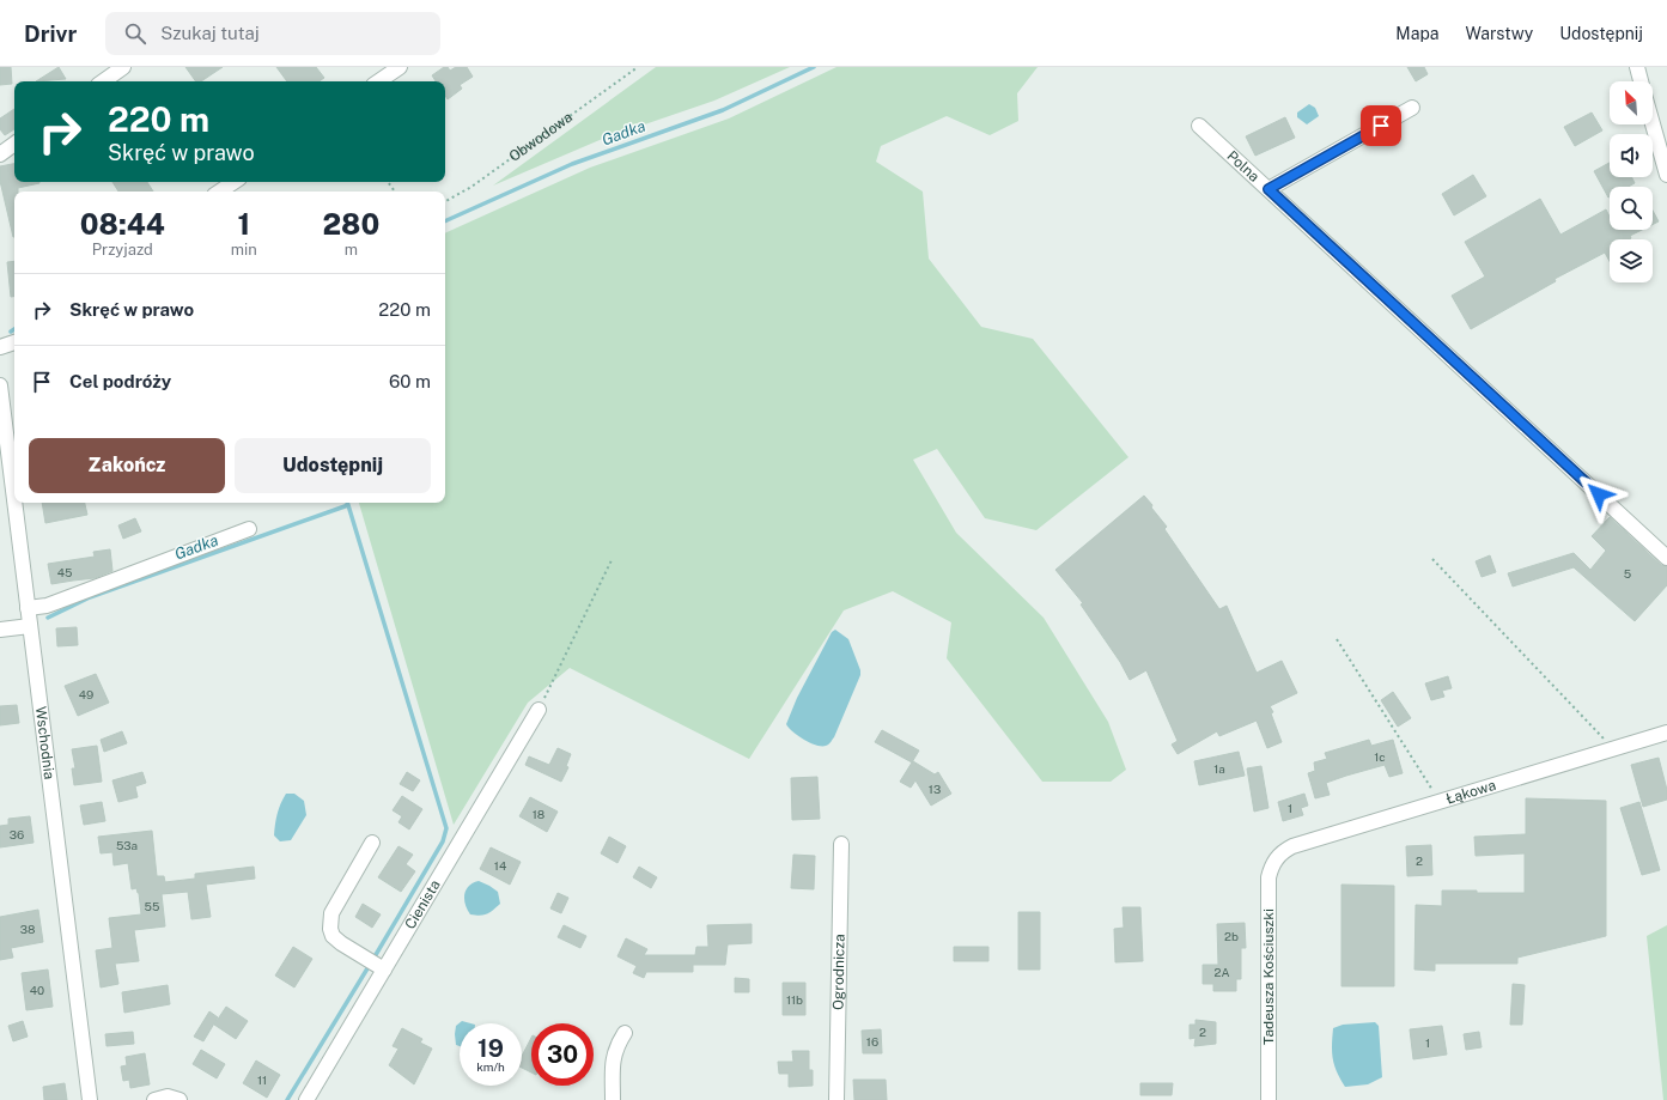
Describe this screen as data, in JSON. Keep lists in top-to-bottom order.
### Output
{
  "streets": {
    "street": [
      "Polna",
      "Wschodnia",
      "Łąkowa",
      "Cienista",
      "Ogrodnicza",
      "Tadeusza Kościuszki"
    ],
    "path": ["Obwodowa"]
  },
  "crossings": [
    ["Łąkowa", "Tadeusza Kościuszki"]
  ],
  "water": ["Gadka"],
  "house_numbers": [
    "45",
    "5",
    "49",
    "1c",
    "1a",
    "13",
    "1",
    "18",
    "36",
    "53a",
    "2",
    "14",
    "55",
    "38",
    "2b",
    "2A",
    "40",
    "11b",
    "2",
    "16",
    "1",
    "11"
  ],
  "north": "top left",
  "page": {
    "header": "Drivr",
    "search": "Szukaj tutaj",
    "nav": ["Mapa", "Warstwy", "Udostępnij"],
    "turn": ["220 m", "Skręć w prawo"],
    "eta": [
      "08:44",
      "Przyjazd",
      "1",
      "min",
      "280",
      "m"
    ],
    "list": [
      {
        "name": "Skręć w prawo",
        "value": "220 m"
      },
      {
        "name": "Cel podróży",
        "value": "60 m"
      }
    ],
    "buttons": ["Zakończ", "Udostępnij"],
    "speed": "19 km/h",
    "limit": "30"
  }
}
